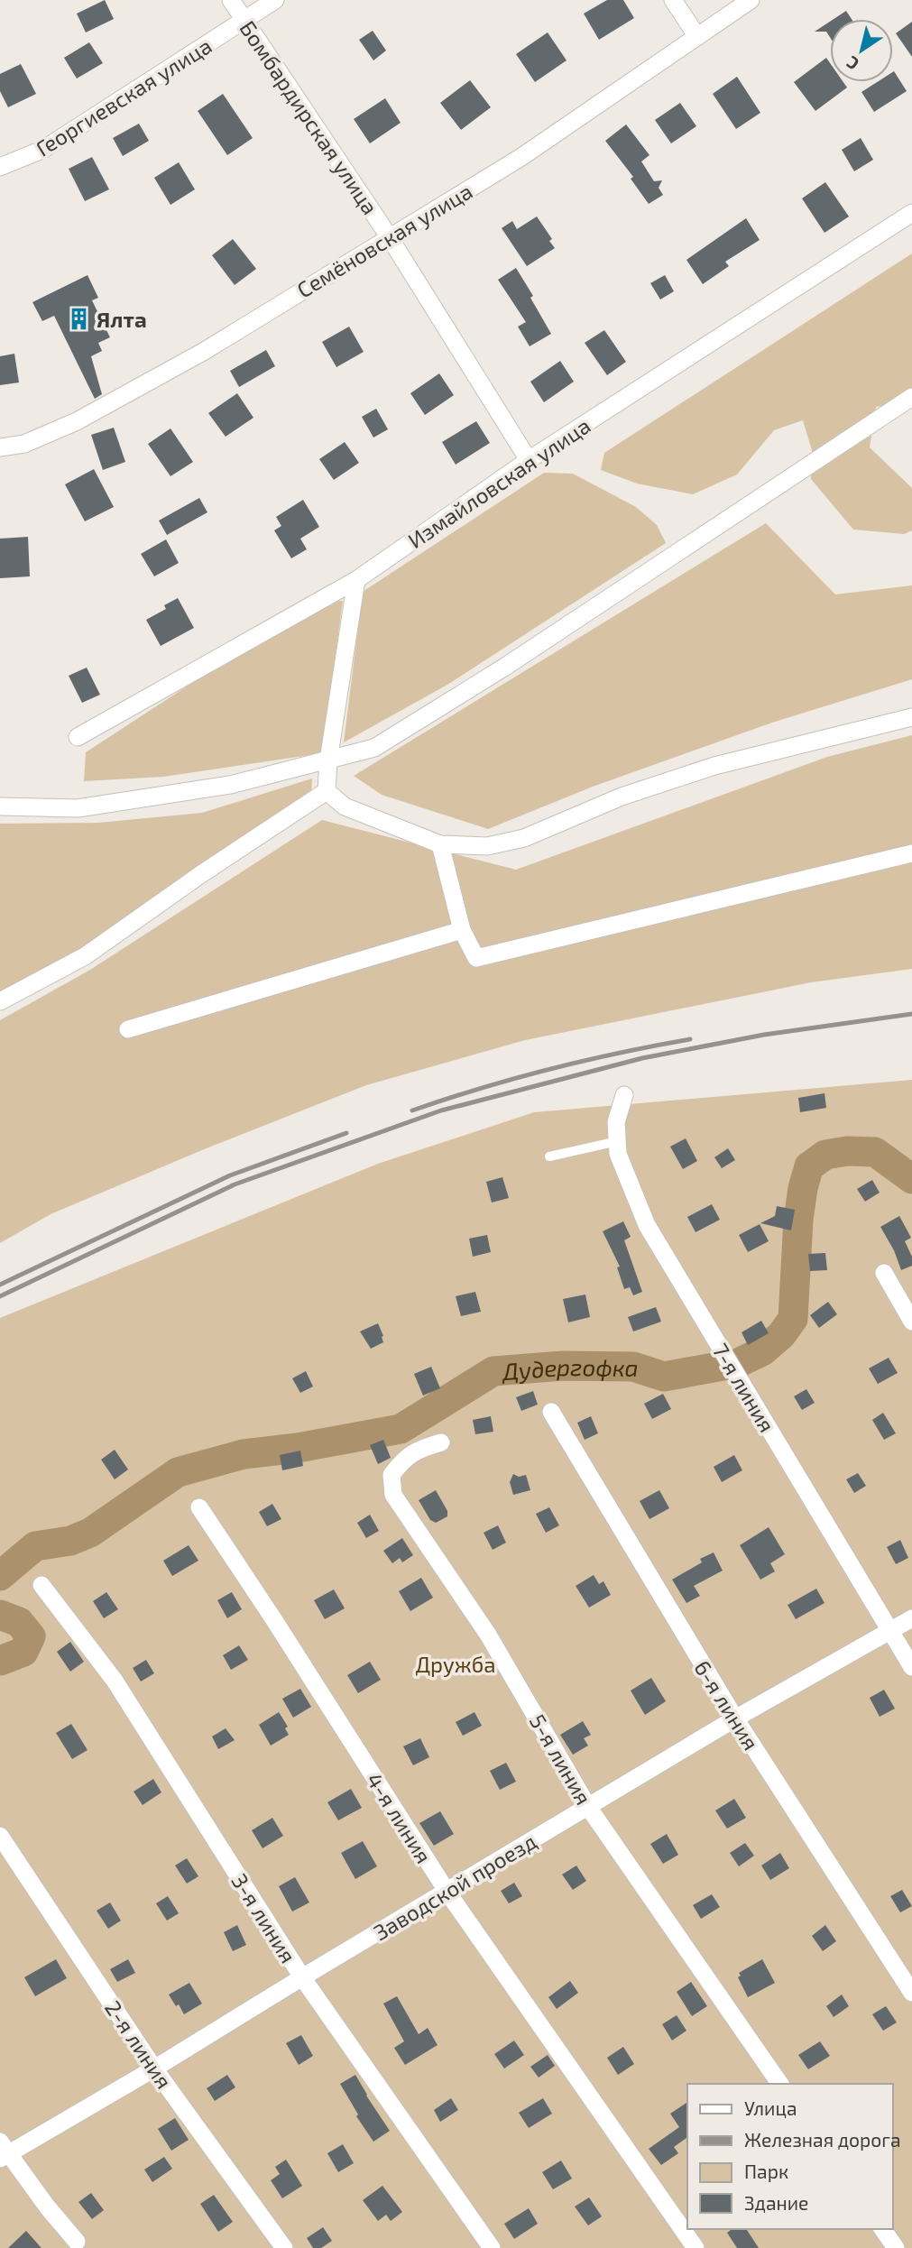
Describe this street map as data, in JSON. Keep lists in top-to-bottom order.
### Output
{
  "streets": {
    "street": [
      "Георгиевская улица",
      "Бомбардирская улица",
      "Семёновская улица",
      "Измайловская улица",
      "7-я линия",
      "6-я линия",
      "5-я линия",
      "4-я линия",
      "Заводской проезд",
      "3-я линия",
      "2-я линия"
    ]
  },
  "crossings": [
    ["Георгиевская улица", "Бомбардирская улица"],
    ["Бомбардирская улица", "Семёновская улица"],
    ["Бомбардирская улица", "Измайловская улица"],
    ["7-я линия", "Заводской проезд"],
    ["6-я линия", "Заводской проезд"],
    ["5-я линия", "Заводской проезд"],
    ["4-я линия", "Заводской проезд"],
    ["Заводской проезд", "3-я линия"],
    ["Заводской проезд", "2-я линия"]
  ],
  "water": ["Дудергофка"],
  "parks": ["Дружба"],
  "places": {
    "building": ["Ялта"]
  },
  "legend": [
    "Улица",
    "Железная дорога",
    "Парк",
    "Здание"
  ],
  "north": "bottom left"
}
